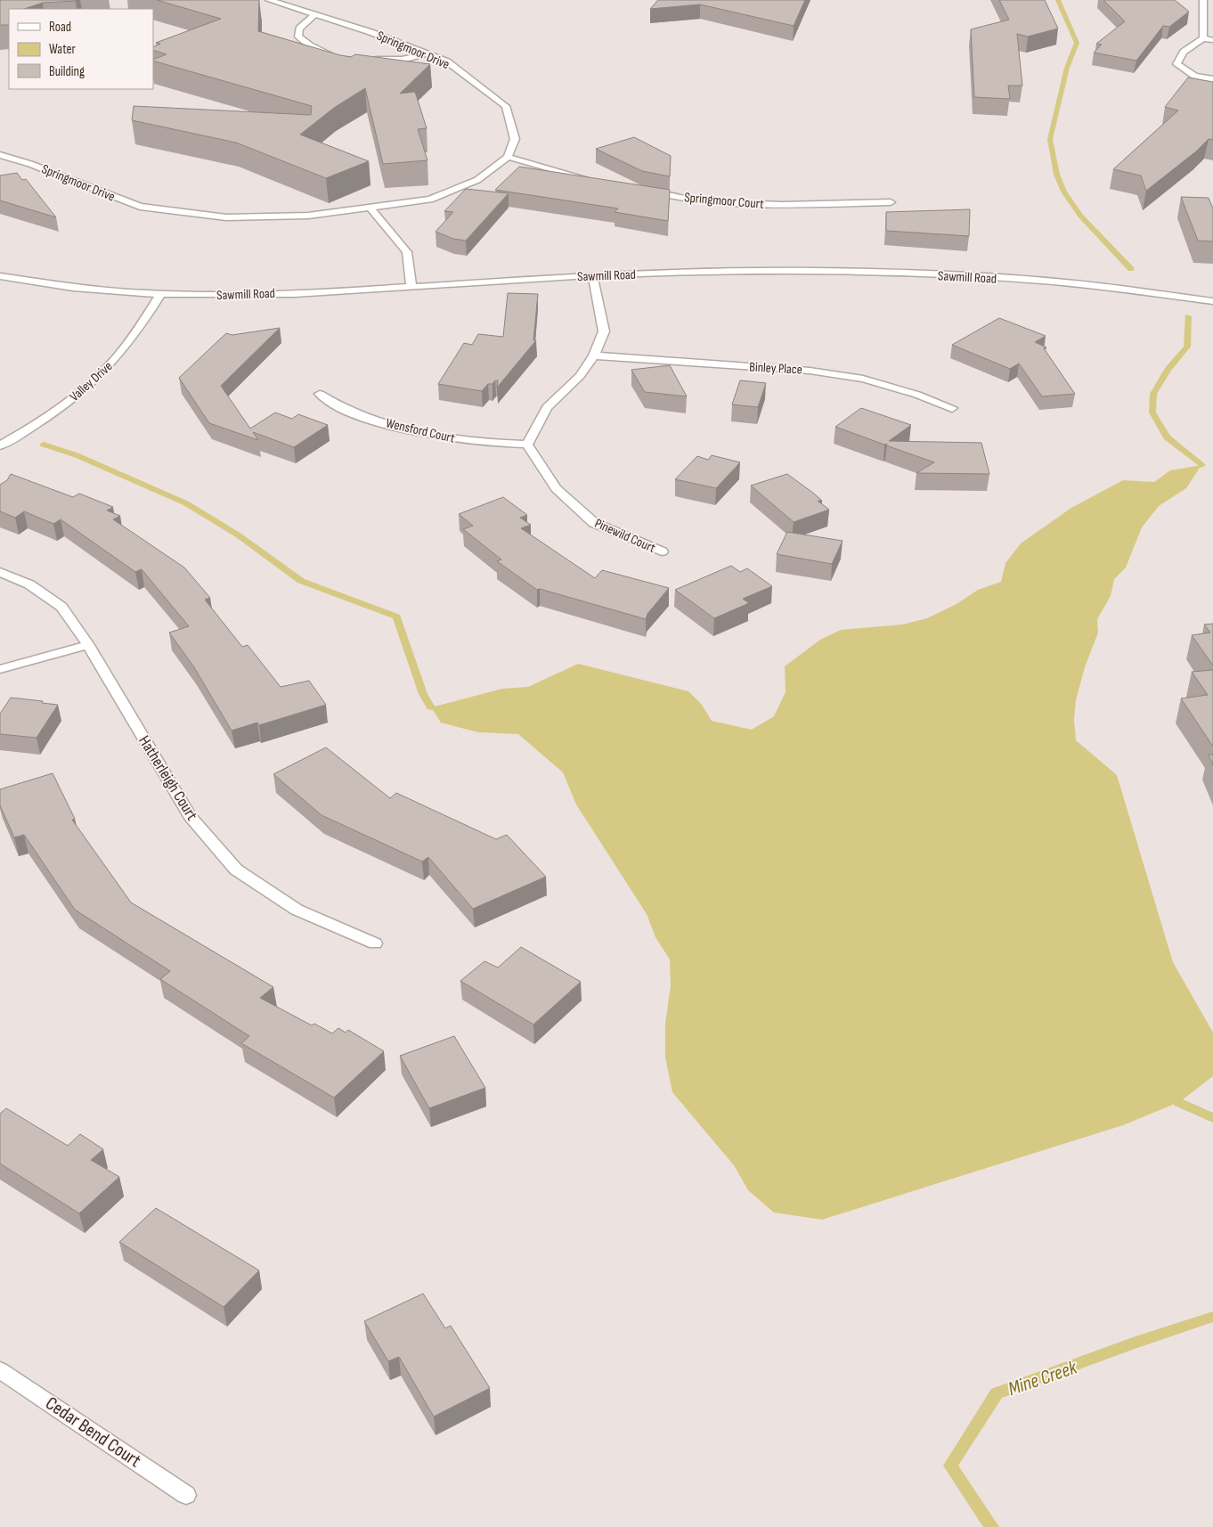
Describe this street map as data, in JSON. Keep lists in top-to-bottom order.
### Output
{
  "streets": {
    "street": [
      "Springmoor Drive",
      "Springmoor Court",
      "Sawmill Road",
      "Binley Place",
      "Valley Drive",
      "Wensford Court",
      "Pinewild Court",
      "Hatherleigh Court",
      "Cedar Bend Court"
    ]
  },
  "crossings": [
    ["Sawmill Road", "Valley Drive"],
    ["Wensford Court", "Pinewild Court"]
  ],
  "water": ["Mine Creek"],
  "legend": ["Road", "Water", "Building"]
}
